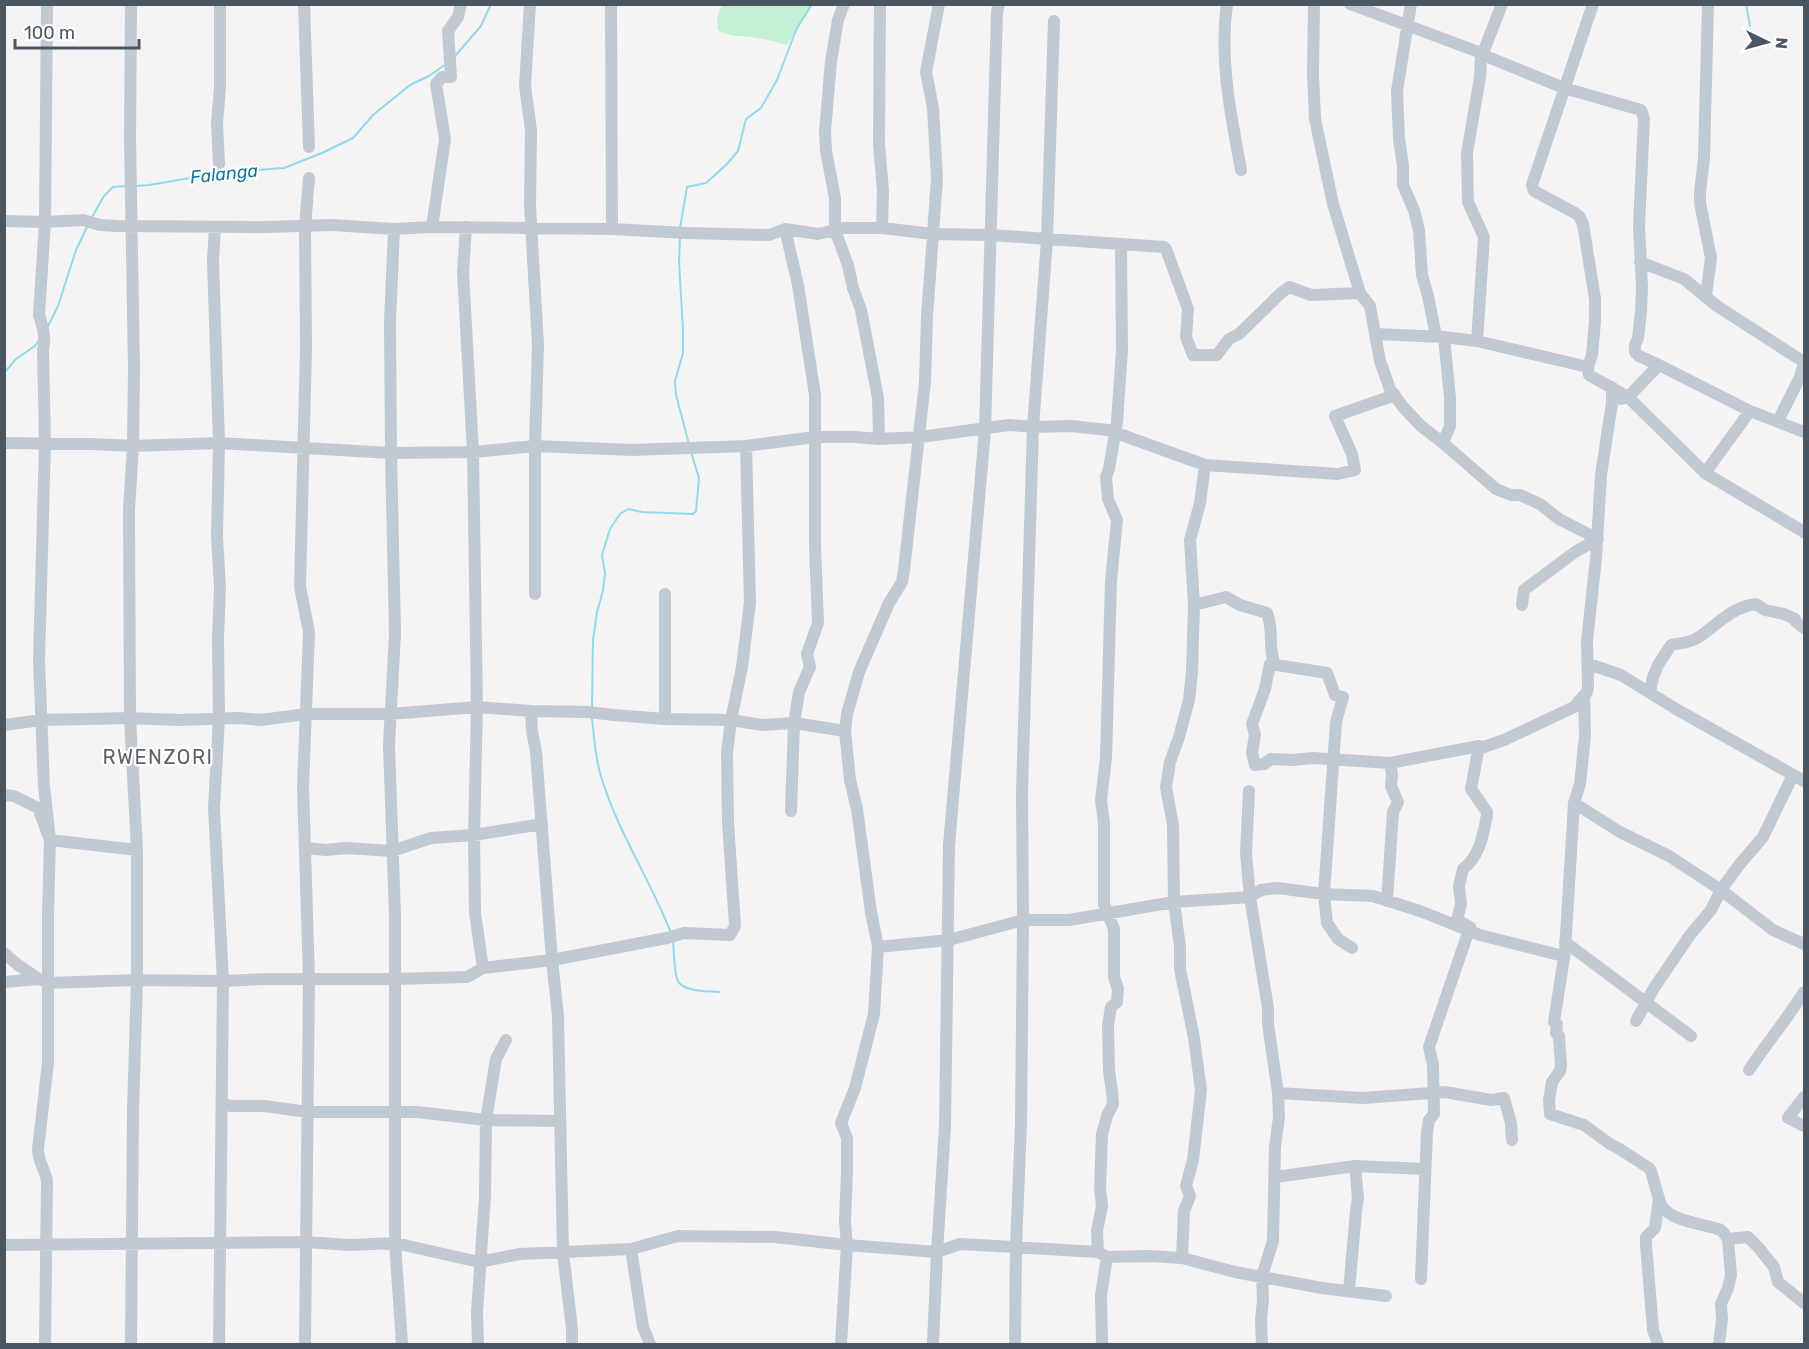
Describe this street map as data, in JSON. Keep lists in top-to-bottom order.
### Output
{
  "districts": ["RWENZORI"],
  "water": ["Falanga"],
  "scale_bar": "100 m",
  "north": "right"
}
